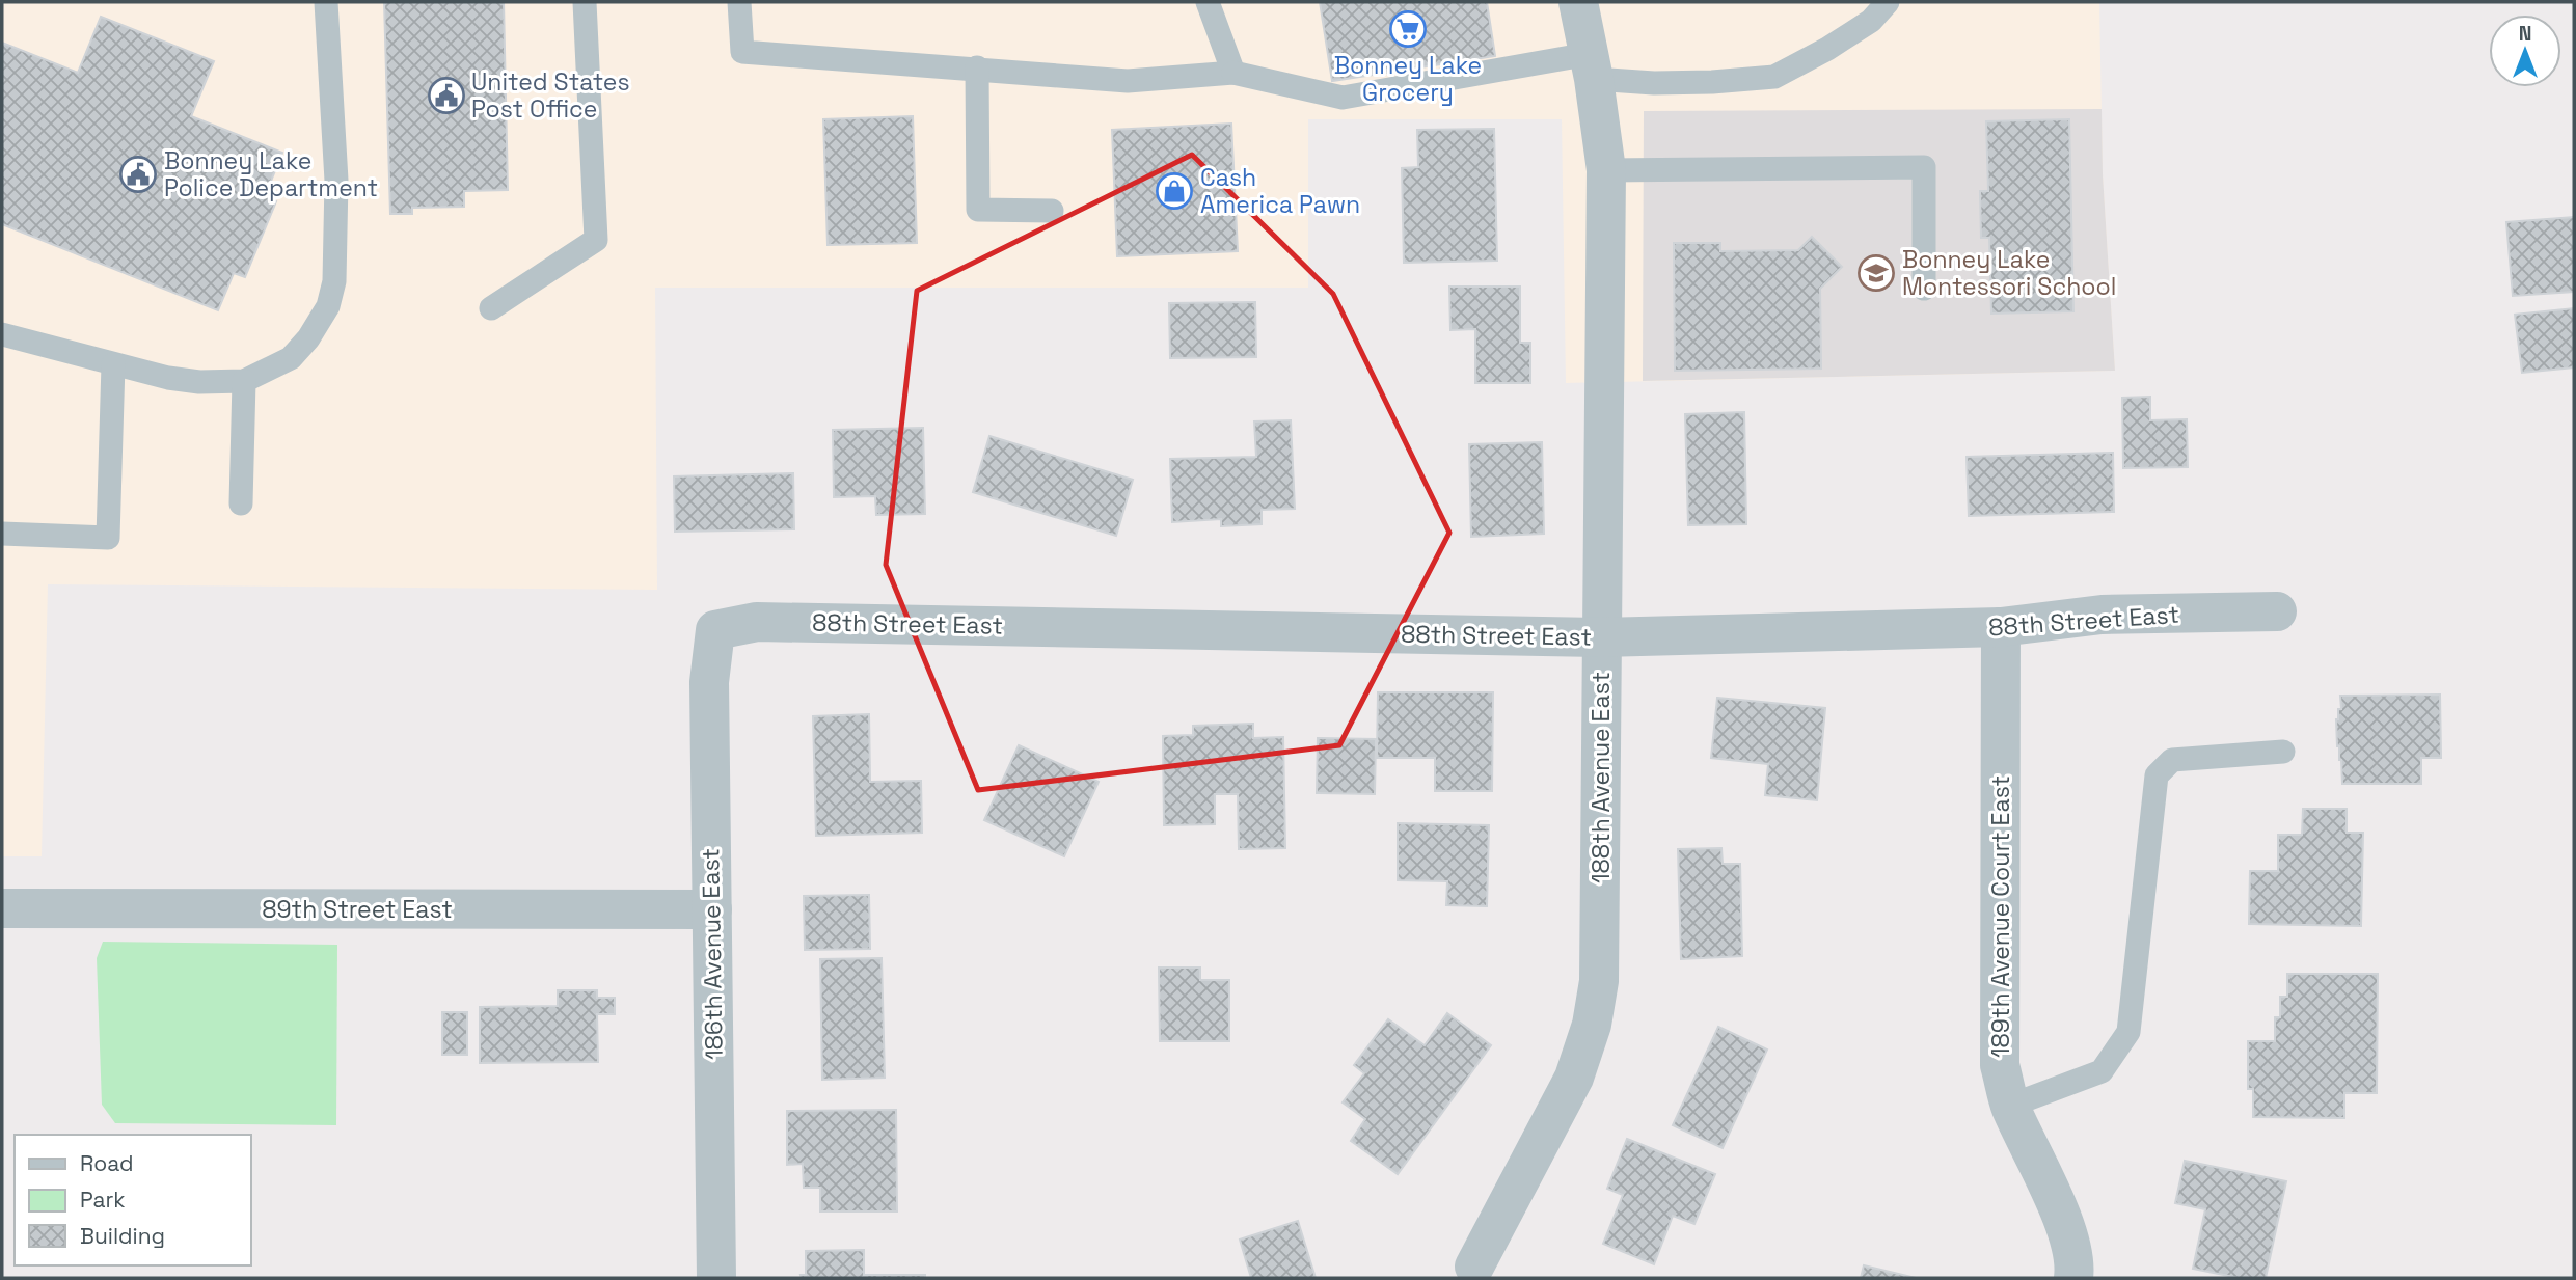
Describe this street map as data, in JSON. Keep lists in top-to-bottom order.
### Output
{
  "streets": {
    "street": [
      "88th Street East",
      "188th Avenue East",
      "89th Street East",
      "189th Avenue Court East",
      "186th Avenue East"
    ]
  },
  "crossings": [
    ["88th Street East", "188th Avenue East"],
    ["88th Street East", "189th Avenue Court East"],
    ["88th Street East", "186th Avenue East"],
    ["89th Street East", "186th Avenue East"]
  ],
  "places": {
    "supermarket": ["Bonney Lake Grocery"],
    "public building": ["United States Post Office", "Bonney Lake Police Department"],
    "shop": ["Cash America Pawn"],
    "school or university": ["Bonney Lake Montessori School"]
  },
  "legend": ["Road", "Park", "Building"],
  "north": "top"
}
